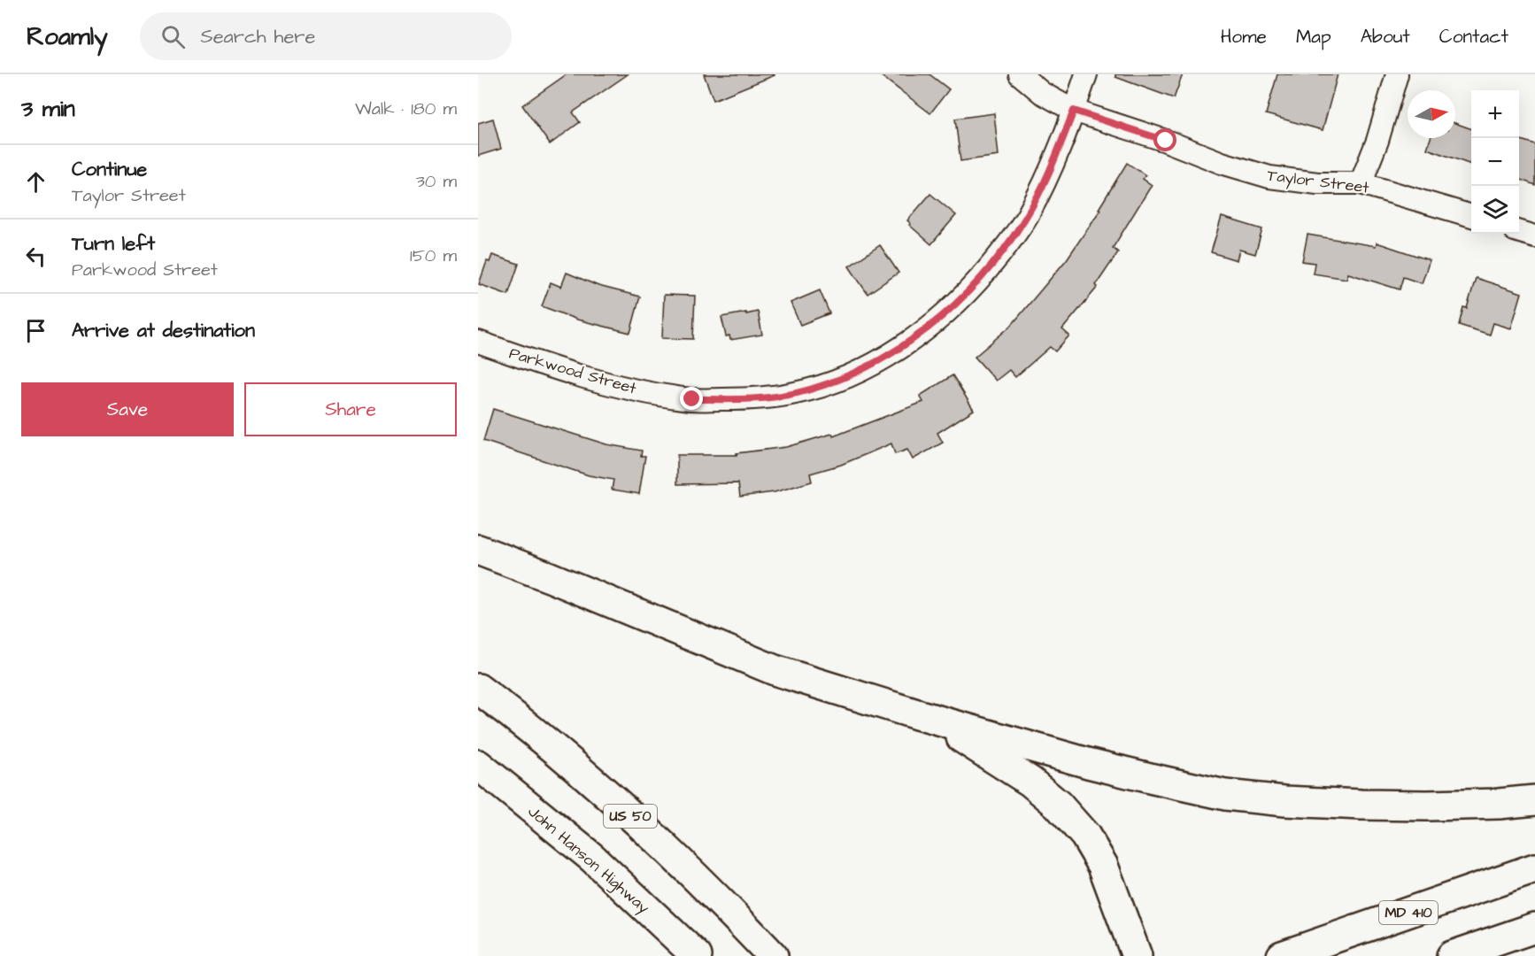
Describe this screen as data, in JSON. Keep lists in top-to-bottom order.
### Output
{
  "streets": {
    "main road": ["US 50", "John Hanson Highway", "MD 410"],
    "street": ["Taylor Street", "Parkwood Street"]
  },
  "crossings": [
    ["Taylor Street", "Parkwood Street"]
  ],
  "north": "right",
  "page": {
    "header": "Roamly",
    "search": "Search here",
    "nav": [
      "Home",
      "Map",
      "About",
      "Contact"
    ],
    "heading": ["3 min", "Walk · 180 m"],
    "map_buttons": ["+", "−"],
    "list": [
      ["Continue", "Taylor Street", "30 m"],
      ["Turn left", "Parkwood Street", "150 m"],
      "Arrive at destination"
    ],
    "buttons": ["Save", "Share"]
  }
}
